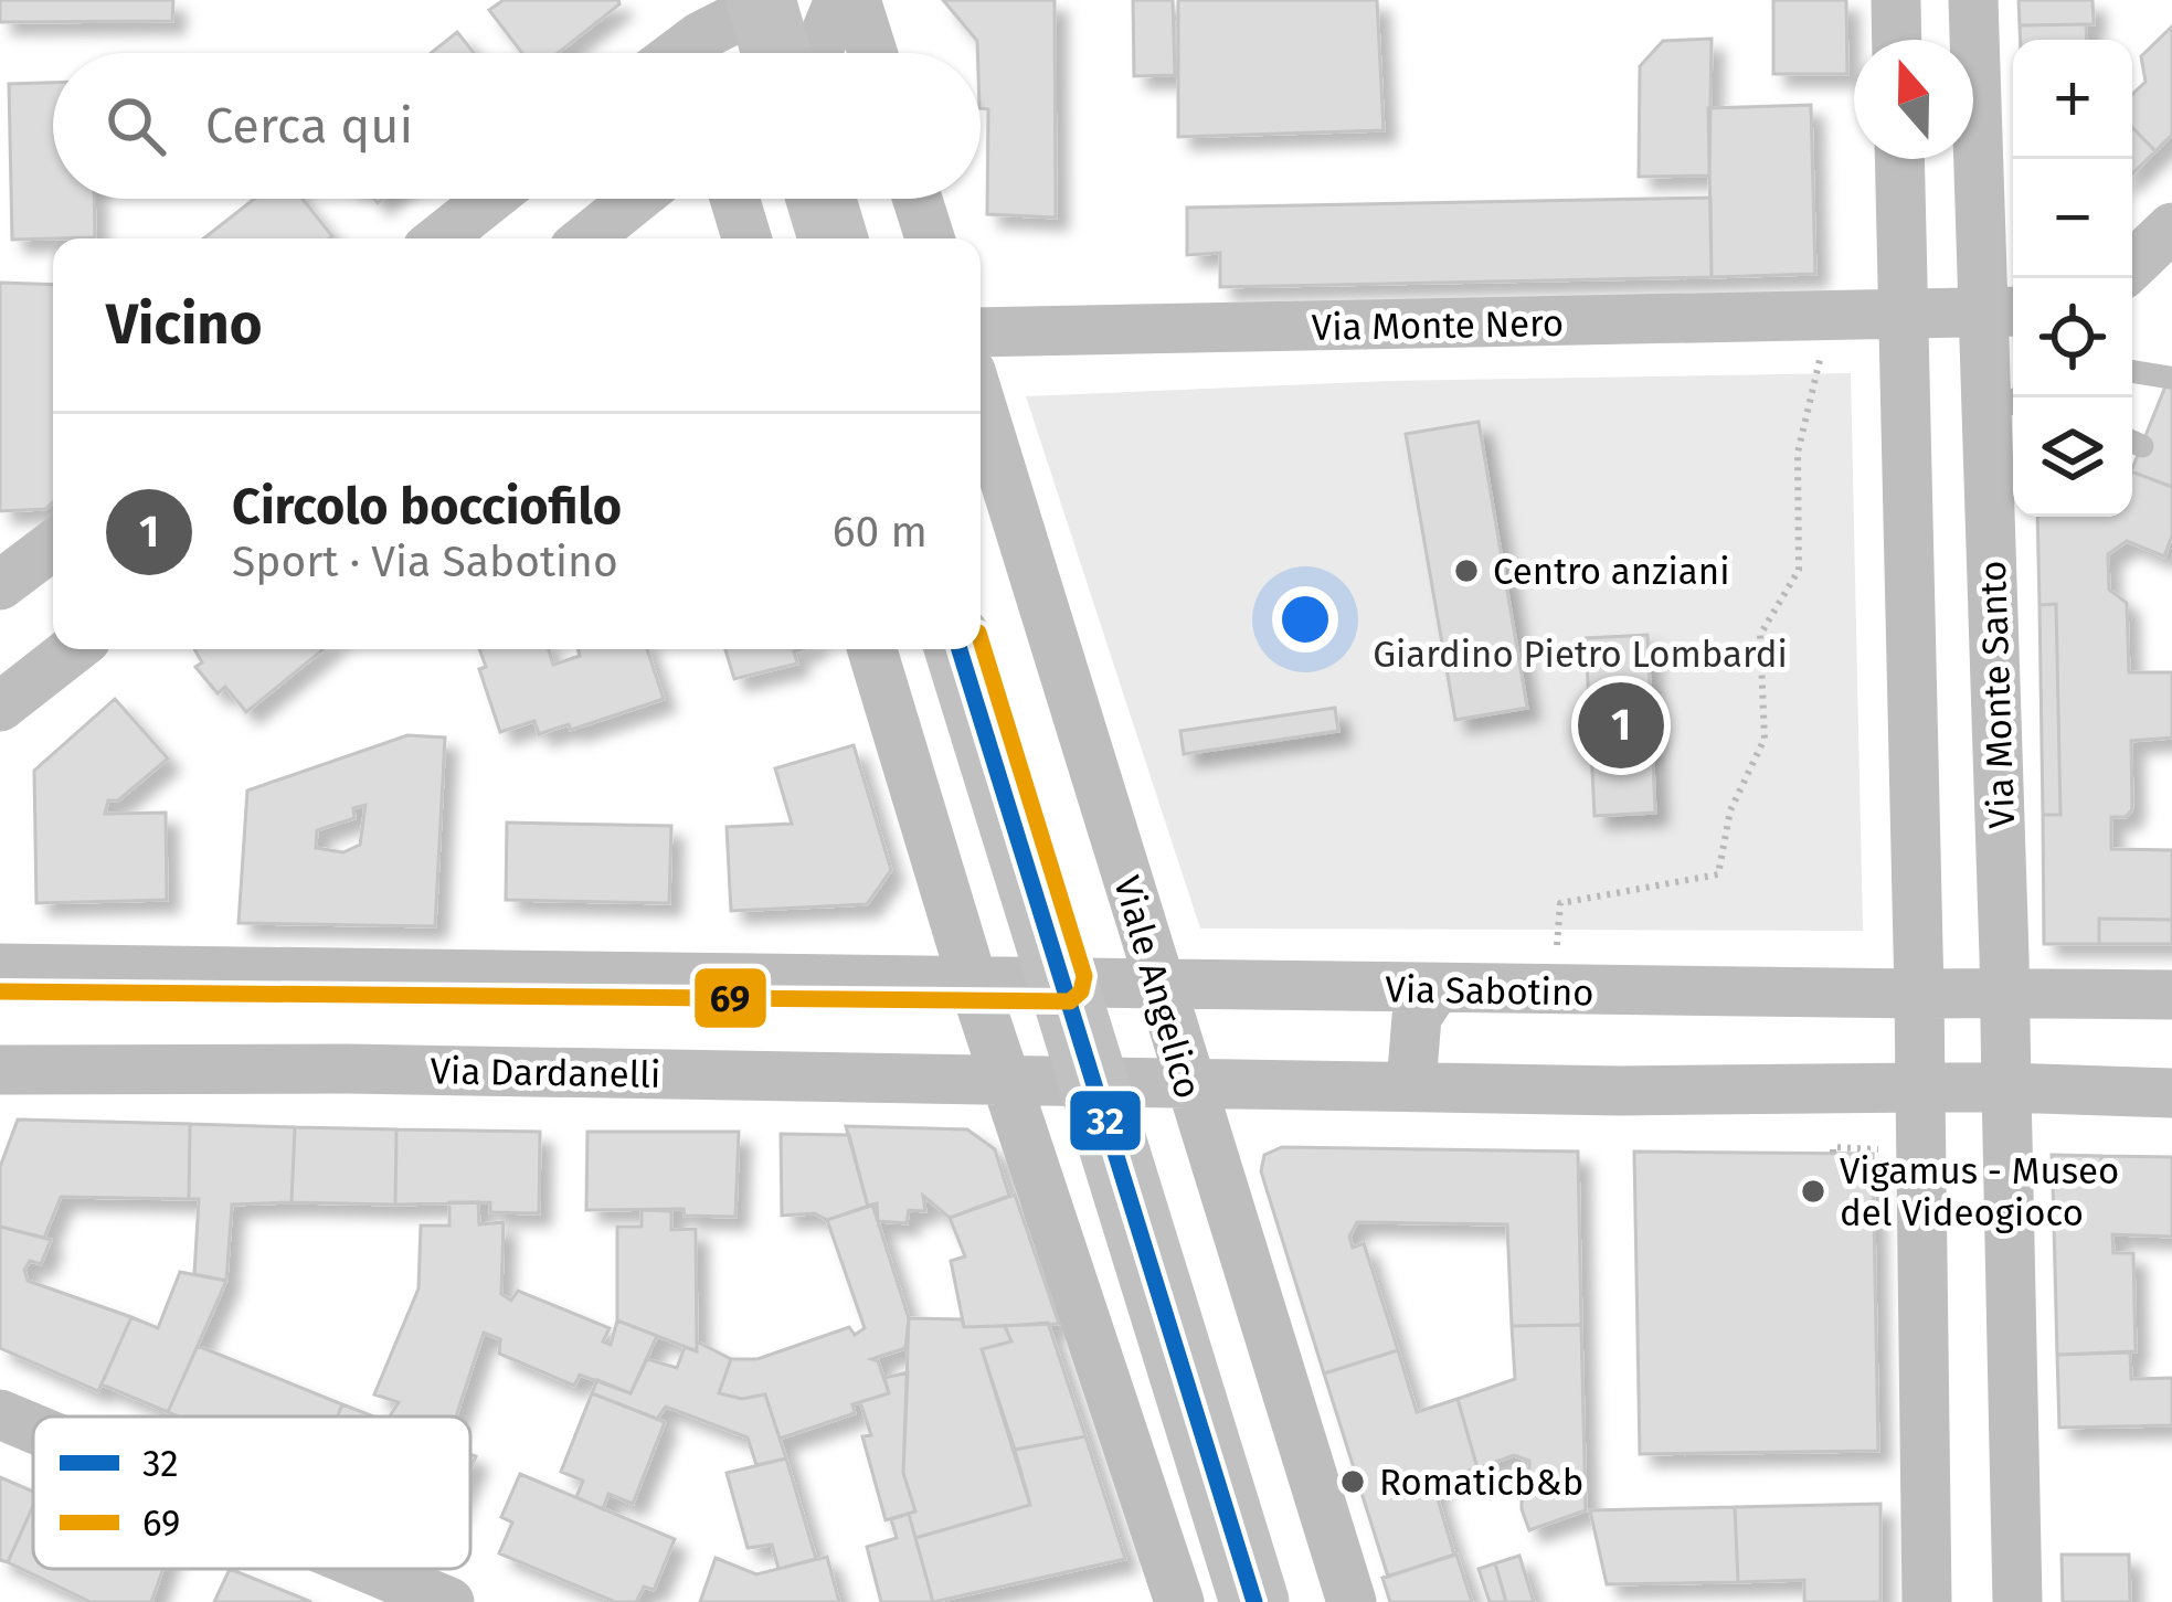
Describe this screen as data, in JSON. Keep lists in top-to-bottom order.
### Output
{
  "streets": {
    "street": [
      "Via Monte Nero",
      "Via Monte Santo",
      "Viale Angelico",
      "Via Sabotino",
      "Via Dardanelli"
    ]
  },
  "crossings": [
    ["Via Monte Nero", "Via Monte Santo"],
    ["Via Monte Santo", "Via Sabotino"],
    ["Viale Angelico", "Via Sabotino"]
  ],
  "parks": ["Giardino Pietro Lombardi"],
  "places": ["Centro anziani", "Vigamus - Museo del Videogioco", "Romaticb&b"],
  "lines": ["transit line 69", "transit line 32"],
  "legend": ["32", "69"],
  "north": "top",
  "page": {
    "map_buttons": ["+", "−"],
    "search": "Cerca qui",
    "heading": "Vicino",
    "list": [
      {
        "mark": "1",
        "name": "Circolo bocciofilo",
        "note": "Sport · Via Sabotino",
        "value": "60 m"
      }
    ],
    "pins": "1"
  }
}
